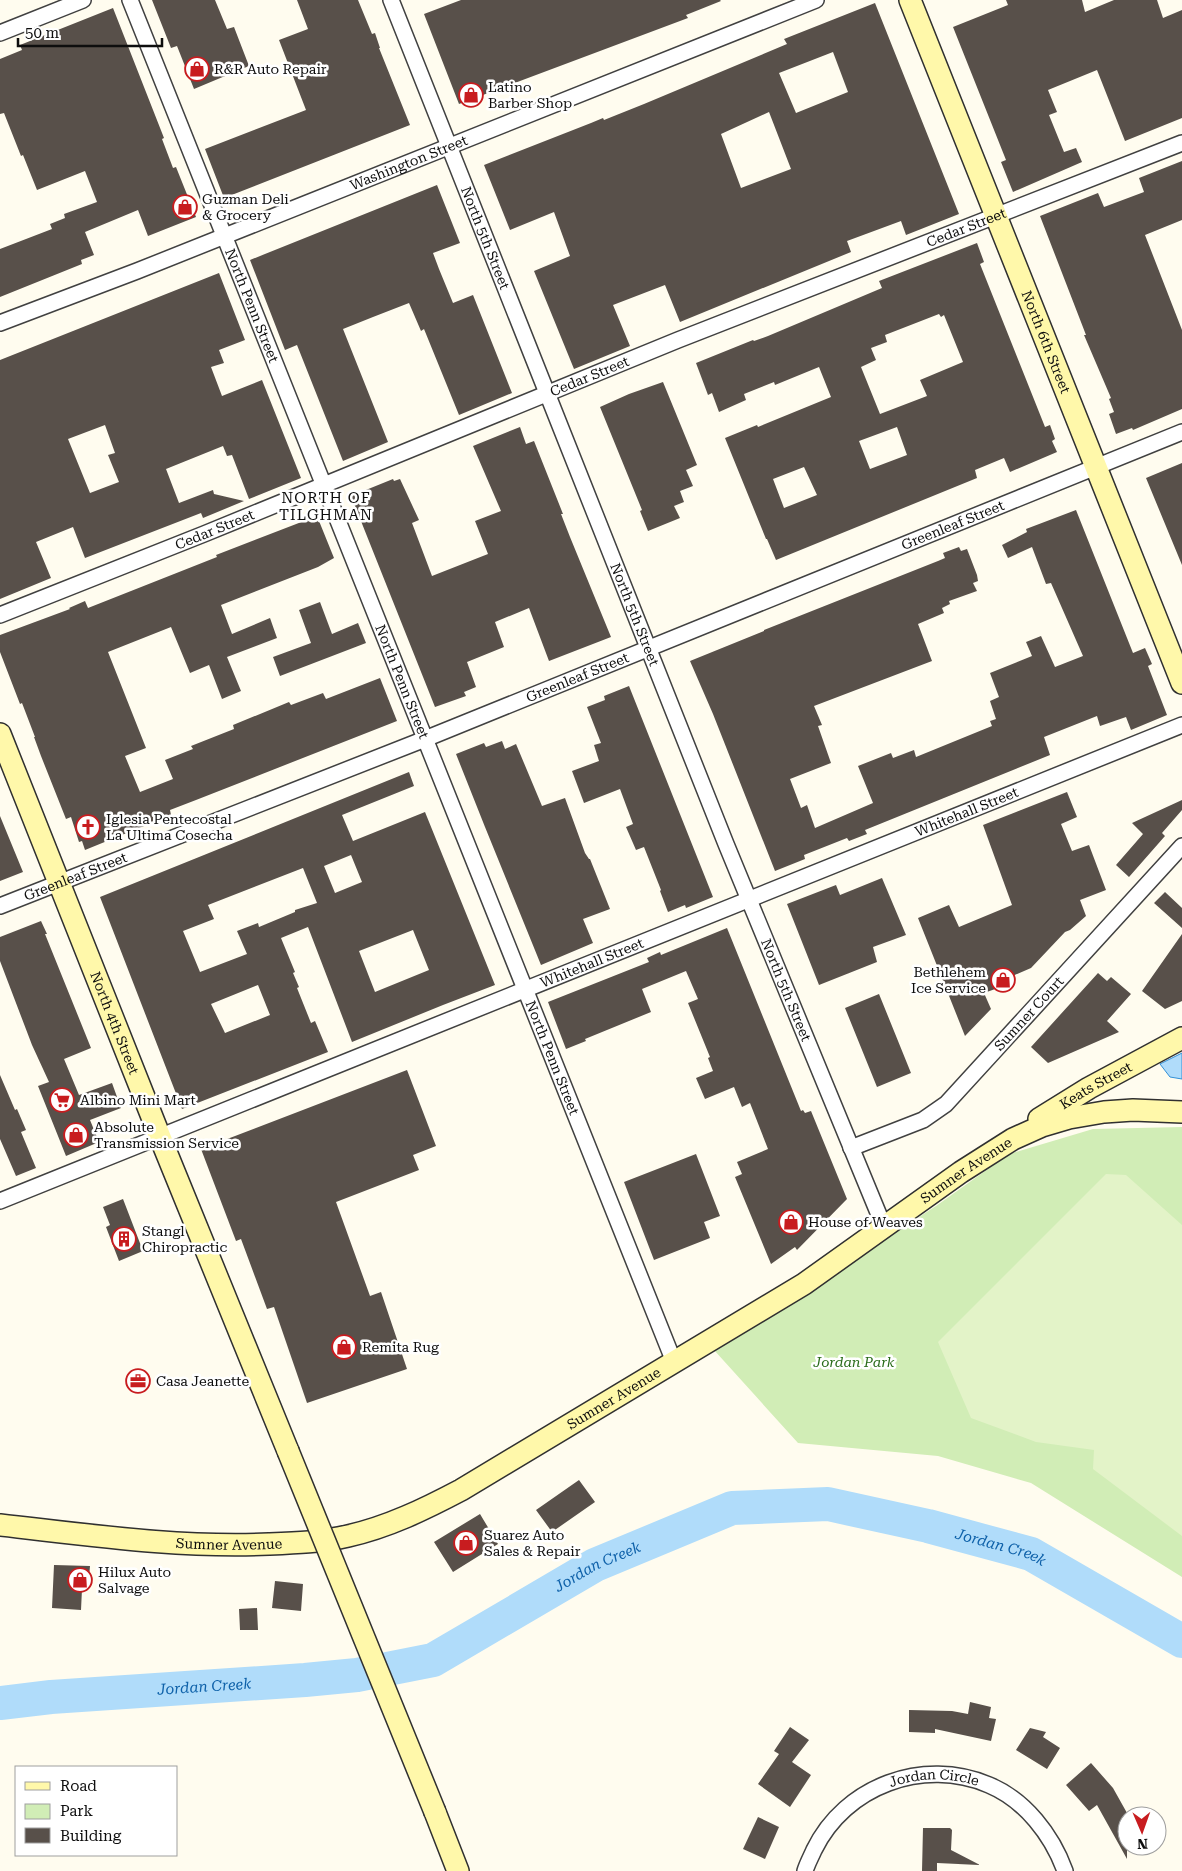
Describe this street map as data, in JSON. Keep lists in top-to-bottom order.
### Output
{
  "streets": {
    "street": [
      "Washington Street",
      "Cedar Street",
      "North 5th Street",
      "North Penn Street",
      "North 6th Street",
      "Greenleaf Street",
      "Whitehall Street",
      "Sumner Court",
      "North 4th Street",
      "Keats Street",
      "Sumner Avenue",
      "Jordan Circle"
    ]
  },
  "crossings": [
    ["Washington Street", "North 5th Street"],
    ["Washington Street", "North Penn Street"],
    ["Cedar Street", "North 5th Street"],
    ["Cedar Street", "North Penn Street"],
    ["Cedar Street", "North 6th Street"],
    ["North 5th Street", "Greenleaf Street"],
    ["North 5th Street", "Whitehall Street"],
    ["North 5th Street", "Sumner Court"],
    ["North 5th Street", "Sumner Avenue"],
    ["North Penn Street", "Greenleaf Street"],
    ["North Penn Street", "Whitehall Street"],
    ["North Penn Street", "Sumner Avenue"],
    ["North 6th Street", "Greenleaf Street"],
    ["Greenleaf Street", "North 4th Street"],
    ["Whitehall Street", "North 4th Street"],
    ["Keats Street", "Sumner Avenue"]
  ],
  "districts": ["NORTH OF TILGHMAN"],
  "water": ["Jordan Creek"],
  "parks": ["Jordan Park"],
  "places": {
    "shop": [
      "R&R Auto Repair",
      "Latino Barber Shop",
      "Guzman Deli & Grocery",
      "Bethlehem Ice Service",
      "Absolute Transmission Service",
      "House of Weaves",
      "Remita Rug",
      "Suarez Auto Sales & Repair",
      "Hilux Auto Salvage"
    ],
    "church": ["Iglesia Pentecostal La Ultima Cosecha"],
    "supermarket": ["Albino Mini Mart"],
    "building": ["Stangl Chiropractic"],
    "office": ["Casa Jeanette"]
  },
  "legend": ["Road", "Park", "Building"],
  "scale_bar": "50 m",
  "north": "bottom"
}
